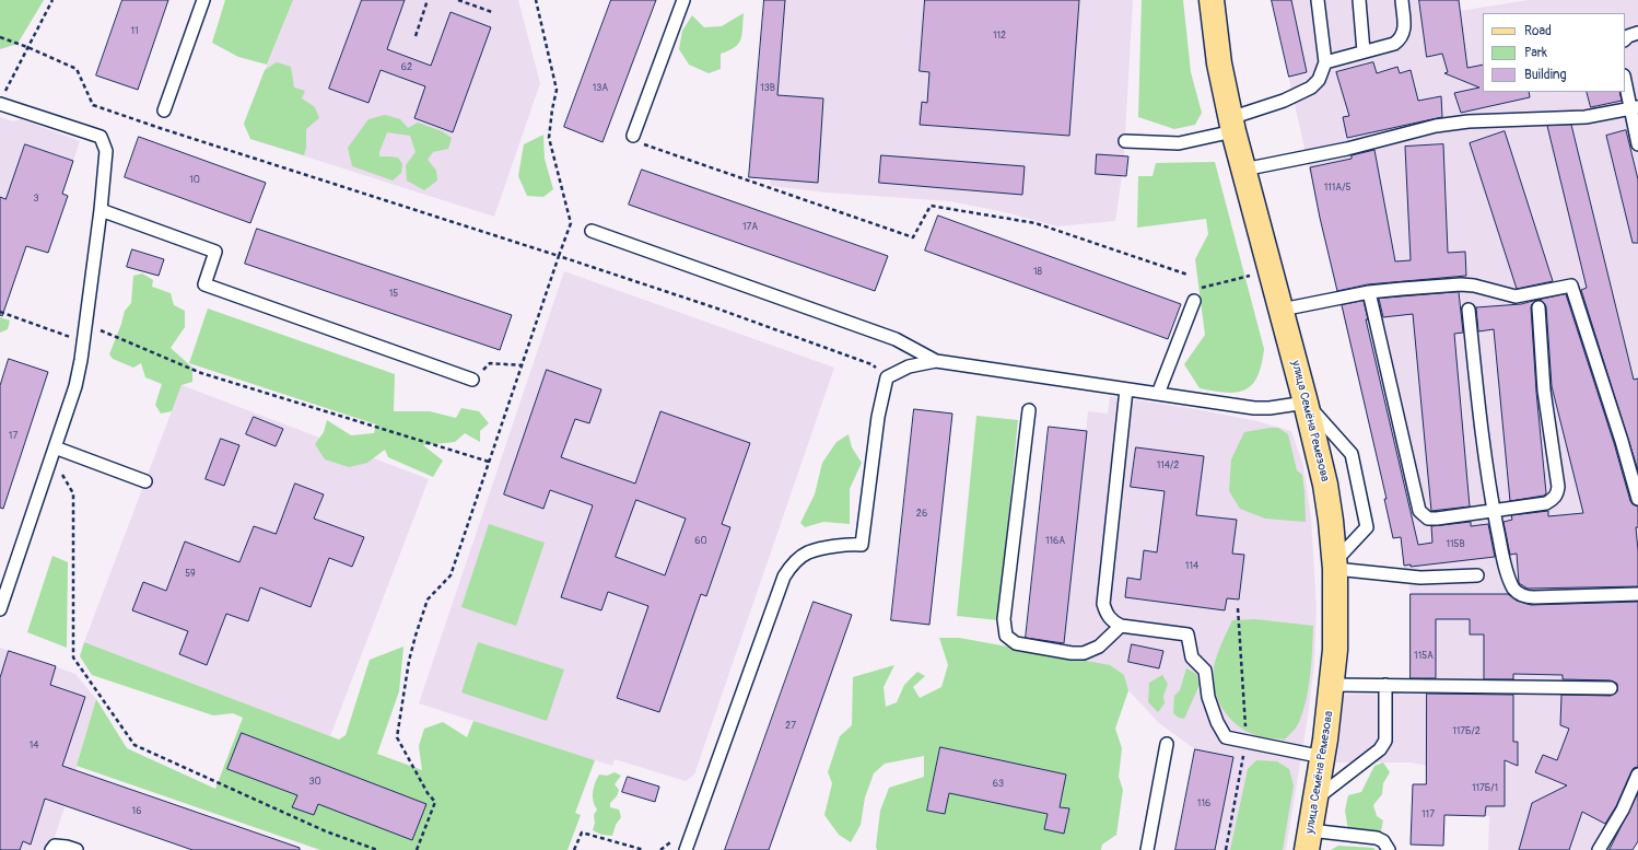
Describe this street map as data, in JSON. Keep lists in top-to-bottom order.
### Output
{
  "streets": {
    "main road": ["улица Семёна Ремезова"]
  },
  "house_numbers": [
    "11",
    "112",
    "62",
    "13А",
    "13В",
    "10",
    "111А/5",
    "3",
    "17А",
    "18",
    "15",
    "17",
    "114/2",
    "26",
    "60",
    "116А",
    "115В",
    "114",
    "59",
    "115А",
    "27",
    "117Б/2",
    "14",
    "30",
    "63",
    "117Б/1",
    "116",
    "16",
    "117"
  ],
  "legend": ["Road", "Park", "Building"]
}
